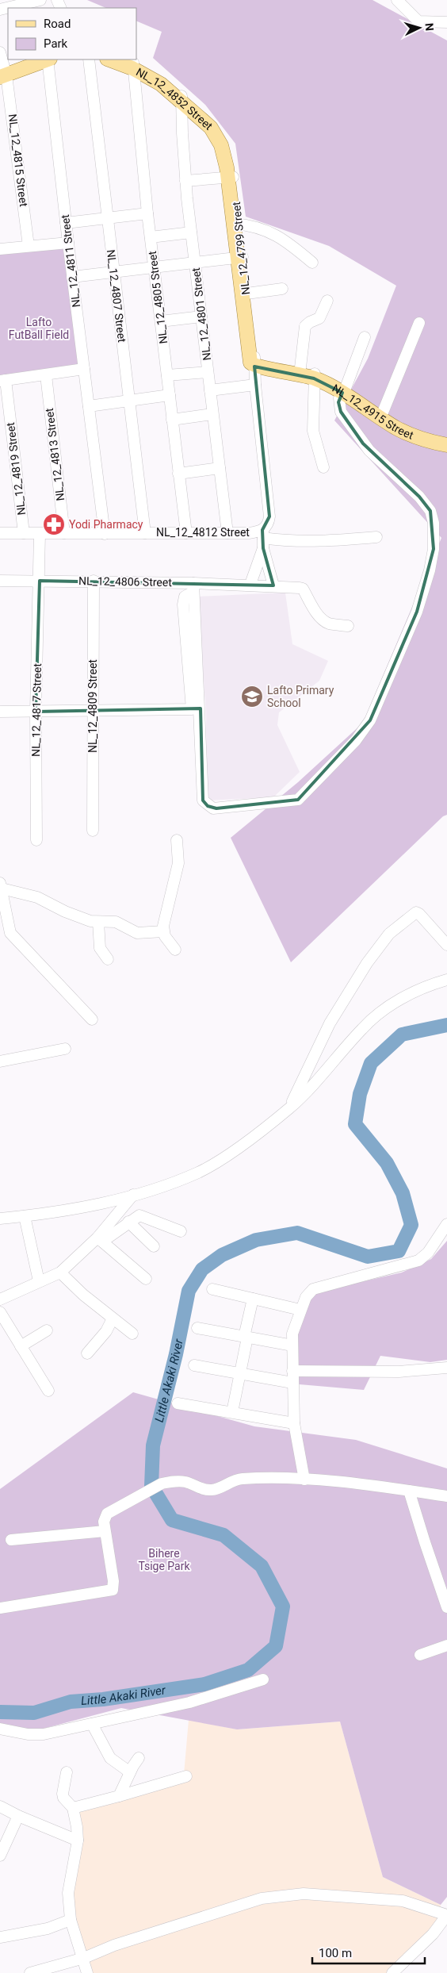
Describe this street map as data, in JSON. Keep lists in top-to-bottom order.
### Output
{
  "streets": {
    "main road": ["NL_12_4852 Street", "NL_12_4799 Street", "NL_12_4915 Street"],
    "street": [
      "NL_12_4815 Street",
      "NL_12_4811 Street",
      "NL_12_4807 Street",
      "NL_12_4805 Street",
      "NL_12_4801 Street",
      "NL_12_4813 Street",
      "NL_12_4819 Street",
      "NL_12_4812 Street",
      "NL_12_4806 Street",
      "NL_12_4809 Street",
      "NL_12_4817 Street"
    ]
  },
  "crossings": [
    ["NL_12_4852 Street", "NL_12_4799 Street"],
    ["NL_12_4852 Street", "NL_12_4805 Street"],
    ["NL_12_4852 Street", "NL_12_4801 Street"],
    ["NL_12_4799 Street", "NL_12_4915 Street"],
    ["NL_12_4799 Street", "NL_12_4812 Street"],
    ["NL_12_4799 Street", "NL_12_4806 Street"],
    ["NL_12_4811 Street", "NL_12_4812 Street"],
    ["NL_12_4807 Street", "NL_12_4812 Street"],
    ["NL_12_4805 Street", "NL_12_4812 Street"],
    ["NL_12_4801 Street", "NL_12_4812 Street"],
    ["NL_12_4813 Street", "NL_12_4812 Street"],
    ["NL_12_4819 Street", "NL_12_4812 Street"],
    ["NL_12_4812 Street", "NL_12_4817 Street"],
    ["NL_12_4806 Street", "NL_12_4809 Street"],
    ["NL_12_4806 Street", "NL_12_4817 Street"]
  ],
  "water": ["Little Akaki River"],
  "parks": ["Lafto FutBall Field", "Bihere Tsige Park"],
  "places": {
    "pharmacy": ["Yodi Pharmacy"],
    "school or university": ["Lafto Primary School"]
  },
  "legend": ["Road", "Park"],
  "scale_bar": "100 m",
  "north": "right"
}
